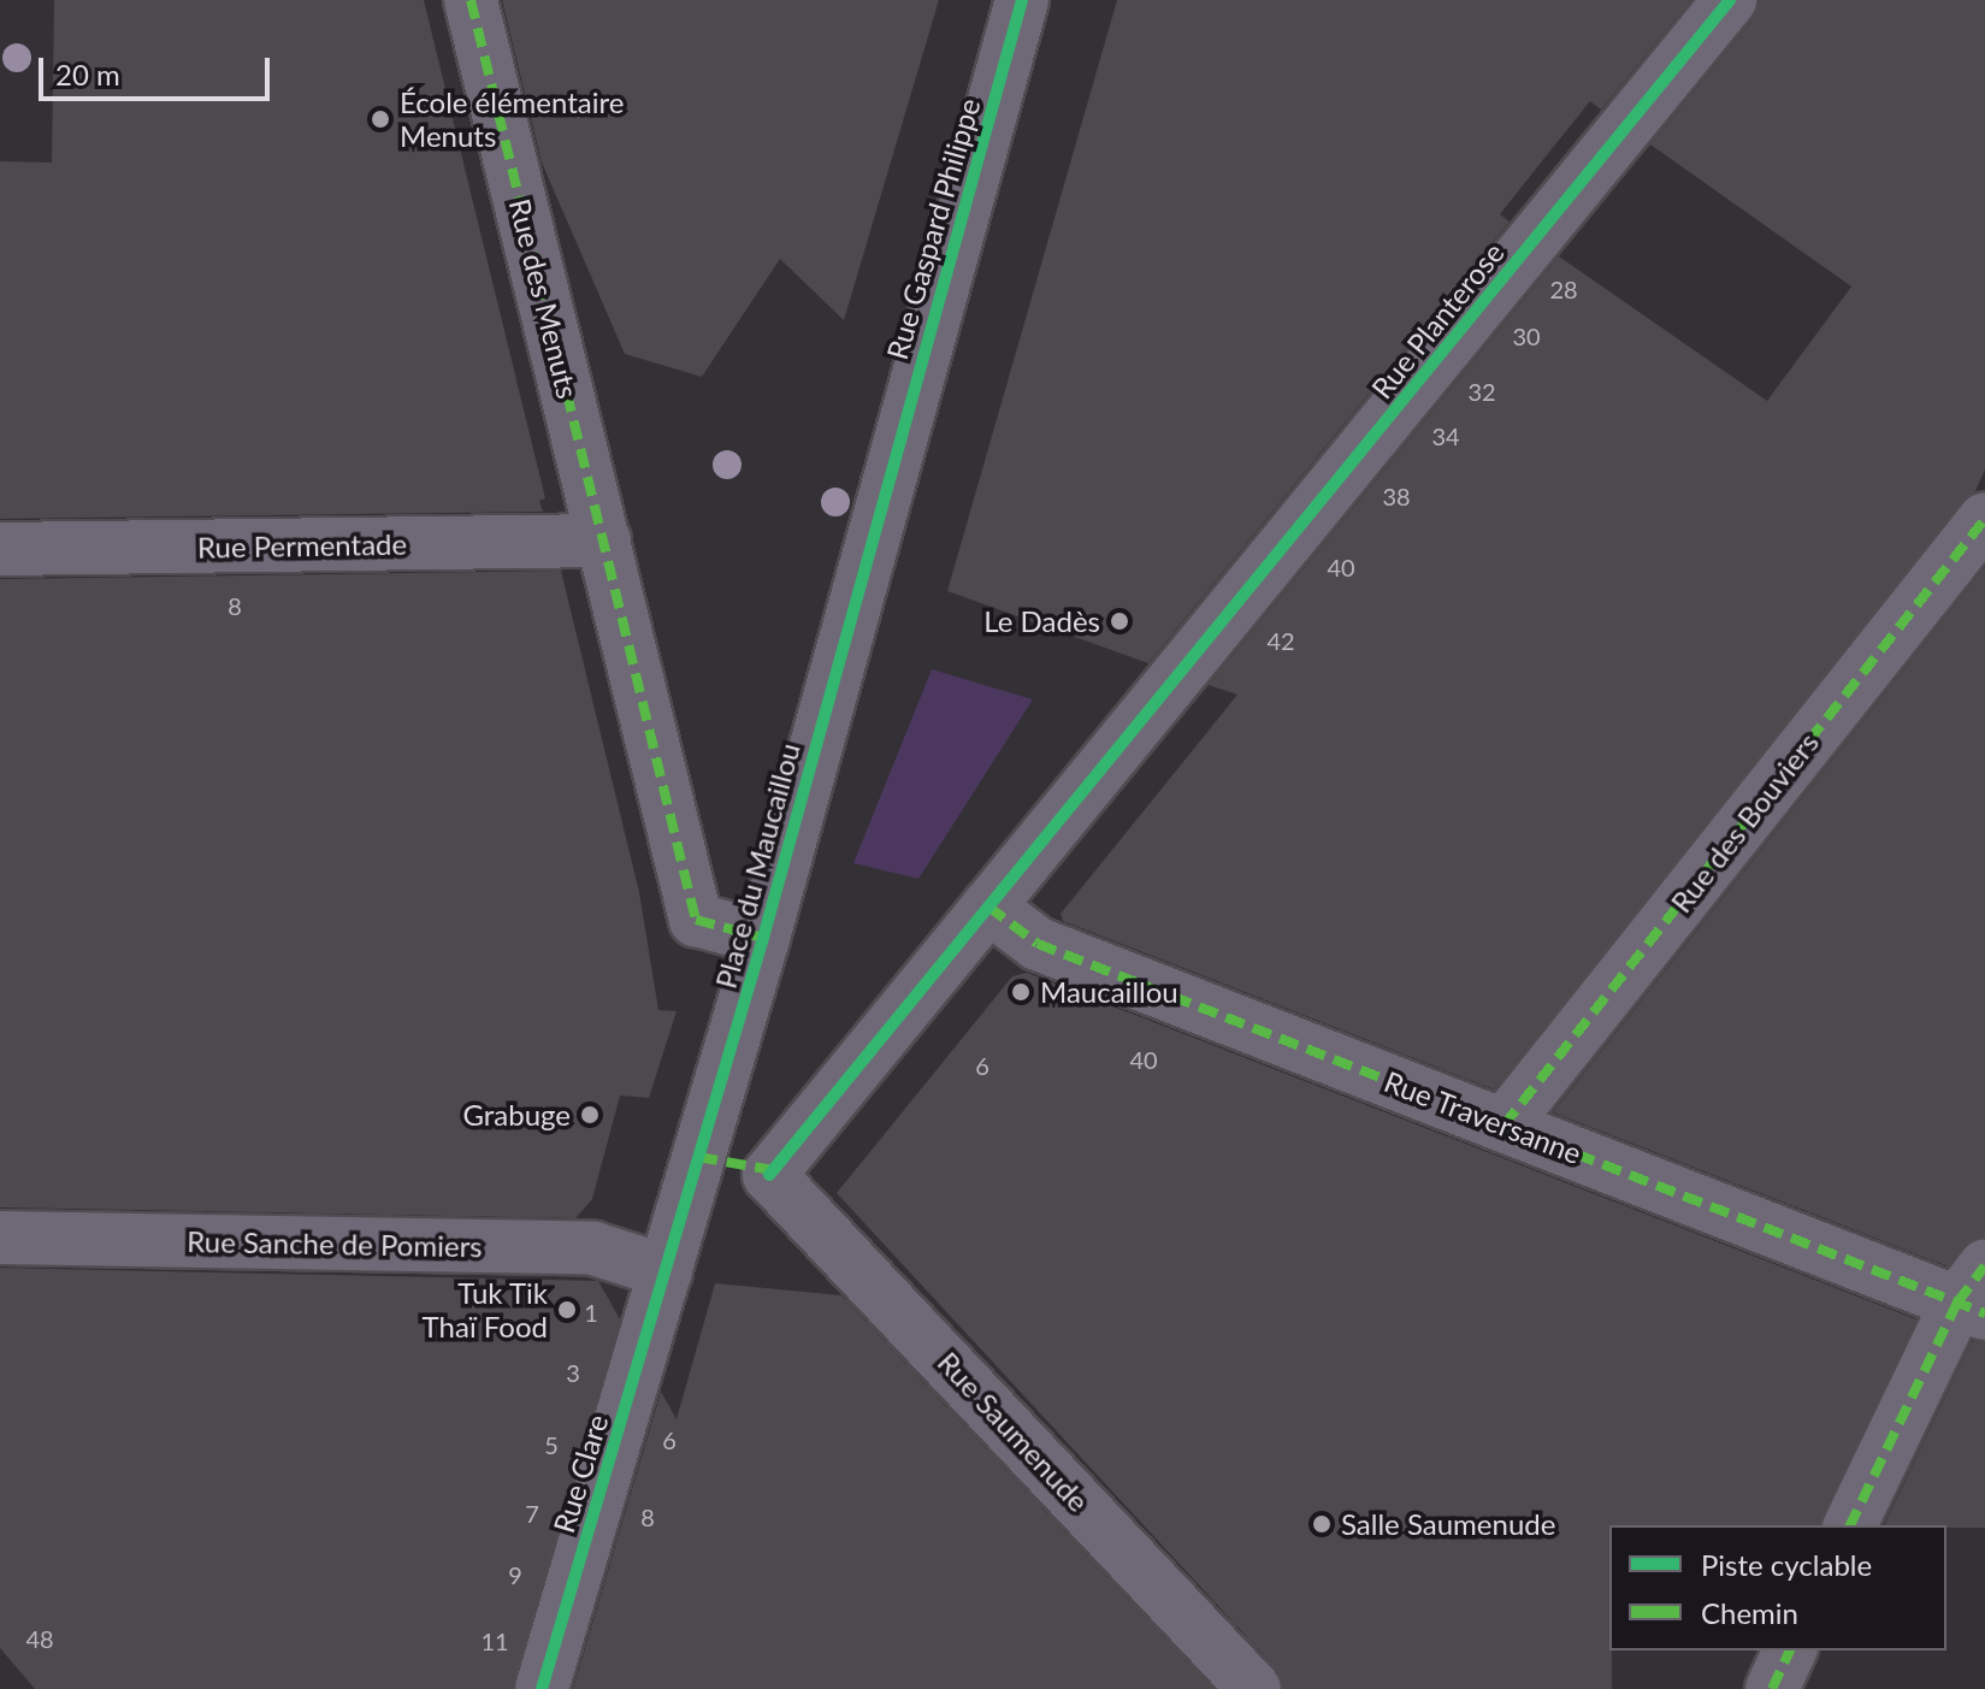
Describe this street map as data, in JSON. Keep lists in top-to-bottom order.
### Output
{
  "streets": {
    "street": [
      "Rue Gaspard Philippe",
      "Rue des Menuts",
      "Rue Planterose",
      "Rue Permentade",
      "Rue des Bouviers",
      "Place du Maucaillou",
      "Rue Traversanne",
      "Rue Sanche de Pomiers",
      "Rue Saumenude",
      "Rue Clare"
    ]
  },
  "crossings": [
    ["Rue Gaspard Philippe", "Place du Maucaillou"],
    ["Rue des Menuts", "Rue Permentade"],
    ["Rue des Menuts", "Place du Maucaillou"],
    ["Rue Planterose", "Rue Traversanne"],
    ["Rue Permentade", "Place du Maucaillou"],
    ["Rue des Bouviers", "Rue Traversanne"],
    ["Place du Maucaillou", "Rue Sanche de Pomiers"],
    ["Place du Maucaillou", "Rue Clare"],
    ["Rue Sanche de Pomiers", "Rue Clare"]
  ],
  "places": [
    "École élémentaire Menuts",
    "Le Dadès",
    "Maucaillou",
    "Grabuge",
    "Tuk Tik Thaï Food",
    "Salle Saumenude"
  ],
  "house_numbers": [
    "28",
    "30",
    "32",
    "34",
    "38",
    "40",
    "8",
    "42",
    "40",
    "6",
    "1",
    "3",
    "6",
    "5",
    "7",
    "8",
    "9",
    "48",
    "11"
  ],
  "legend": ["Piste cyclable", "Chemin"],
  "scale_bar": "20 m"
}
